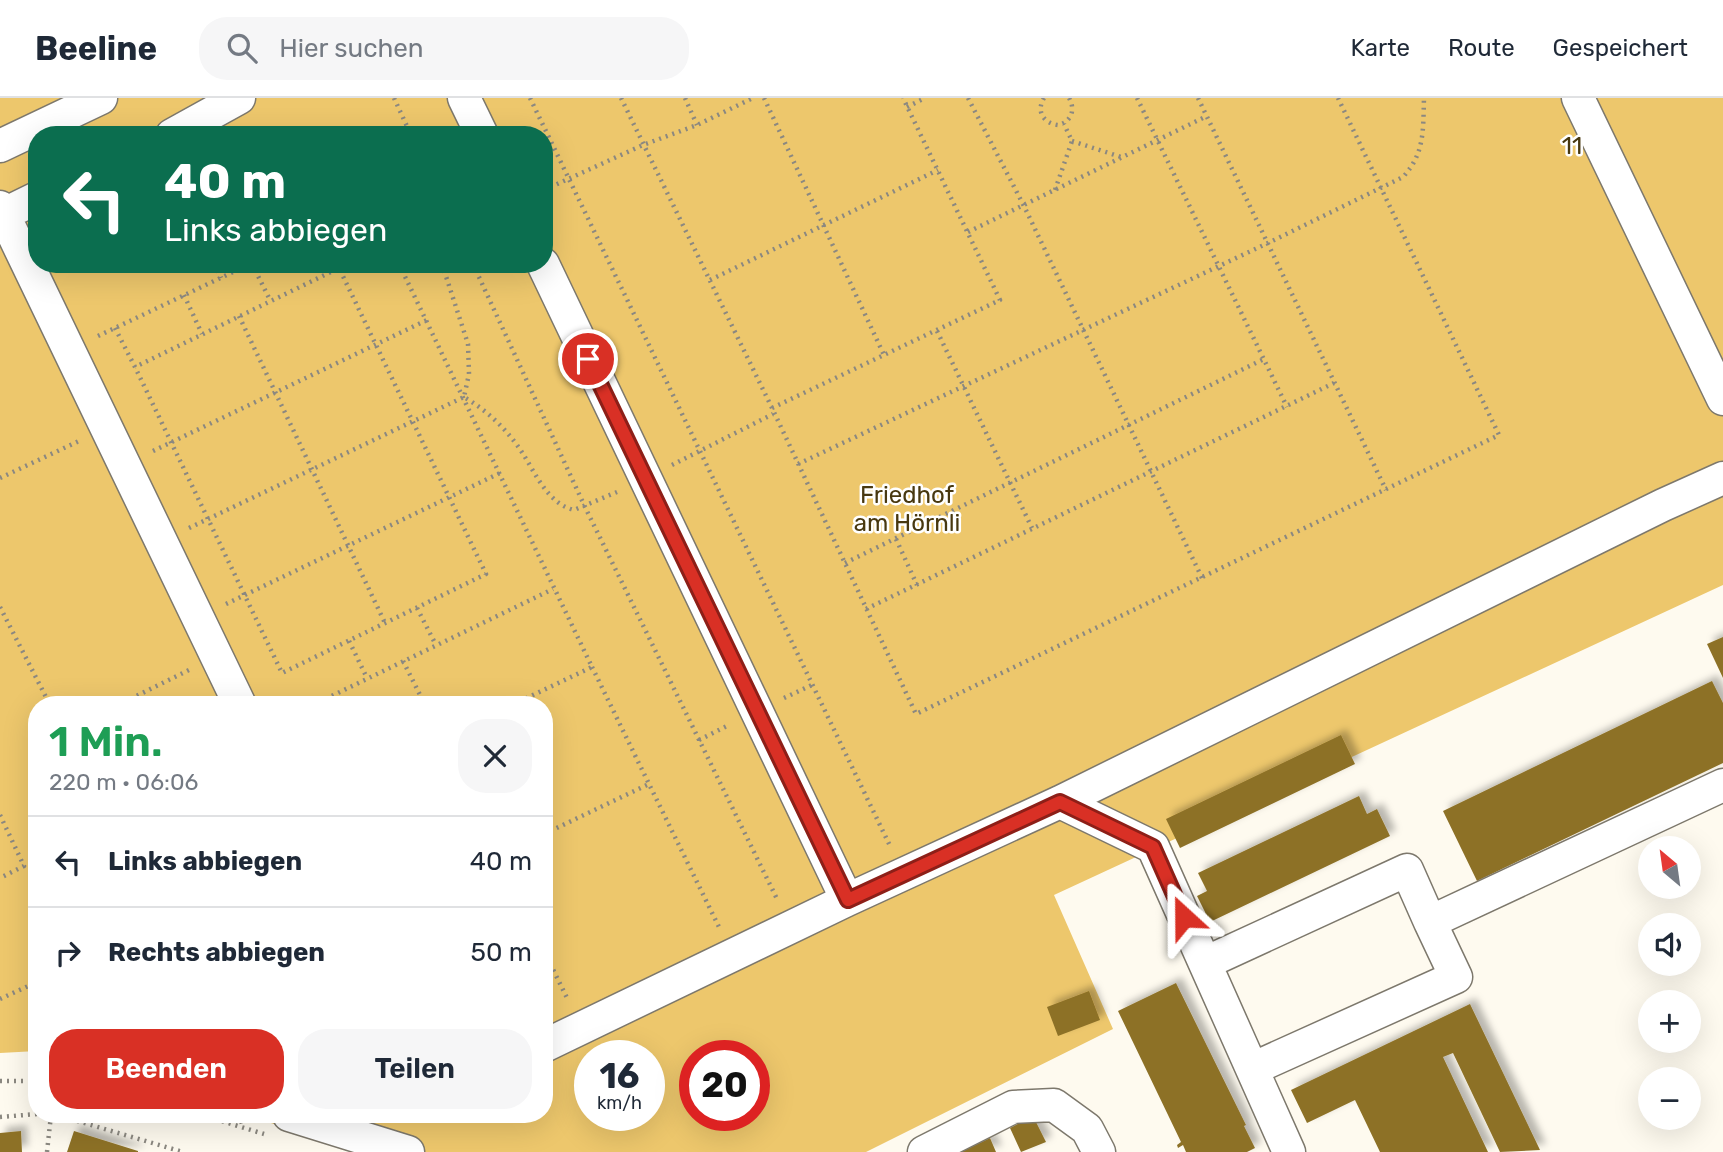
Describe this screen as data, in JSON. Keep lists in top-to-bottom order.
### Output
{
  "parks": ["11", "Friedhof am Hörnli"],
  "north": "top left",
  "page": {
    "header": "Beeline",
    "search": "Hier suchen",
    "nav": ["Karte", "Route", "Gespeichert"],
    "turn": ["40 m", "Links abbiegen"],
    "heading": ["1 Min.", "220 m · 06:06"],
    "list": [
      {
        "name": "Links abbiegen",
        "value": "40 m"
      },
      {
        "name": "Rechts abbiegen",
        "value": "50 m"
      }
    ],
    "map_buttons": ["+", "−"],
    "buttons": ["Beenden", "Teilen"],
    "speed": "16 km/h",
    "limit": "20"
  }
}
